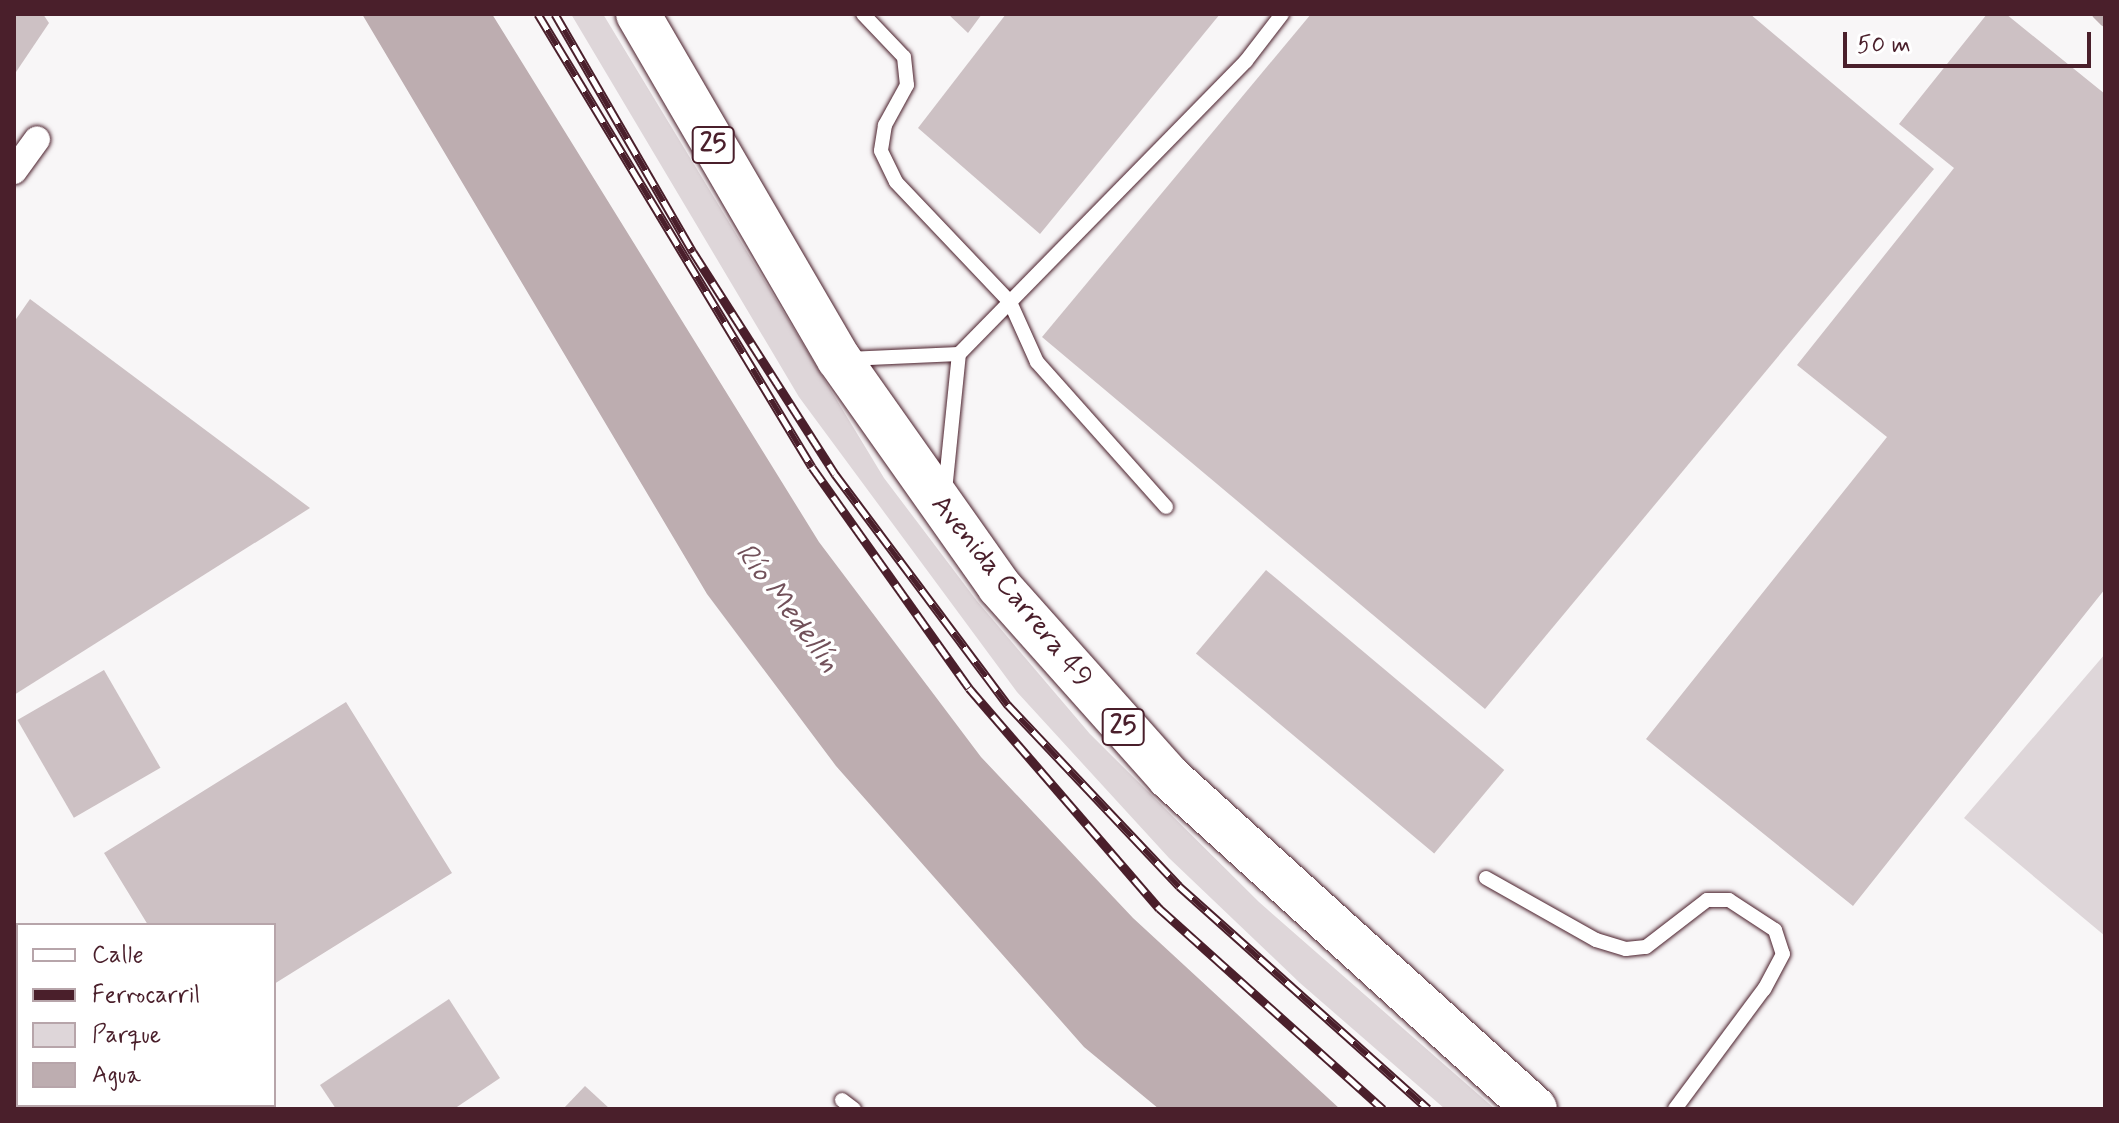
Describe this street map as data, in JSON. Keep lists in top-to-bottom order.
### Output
{
  "streets": {
    "highway": ["25", "Avenida Carrera 49"]
  },
  "water": ["Río Medellín"],
  "legend": [
    "Calle",
    "Ferrocarril",
    "Parque",
    "Agua"
  ],
  "scale_bar": "50 m"
}
